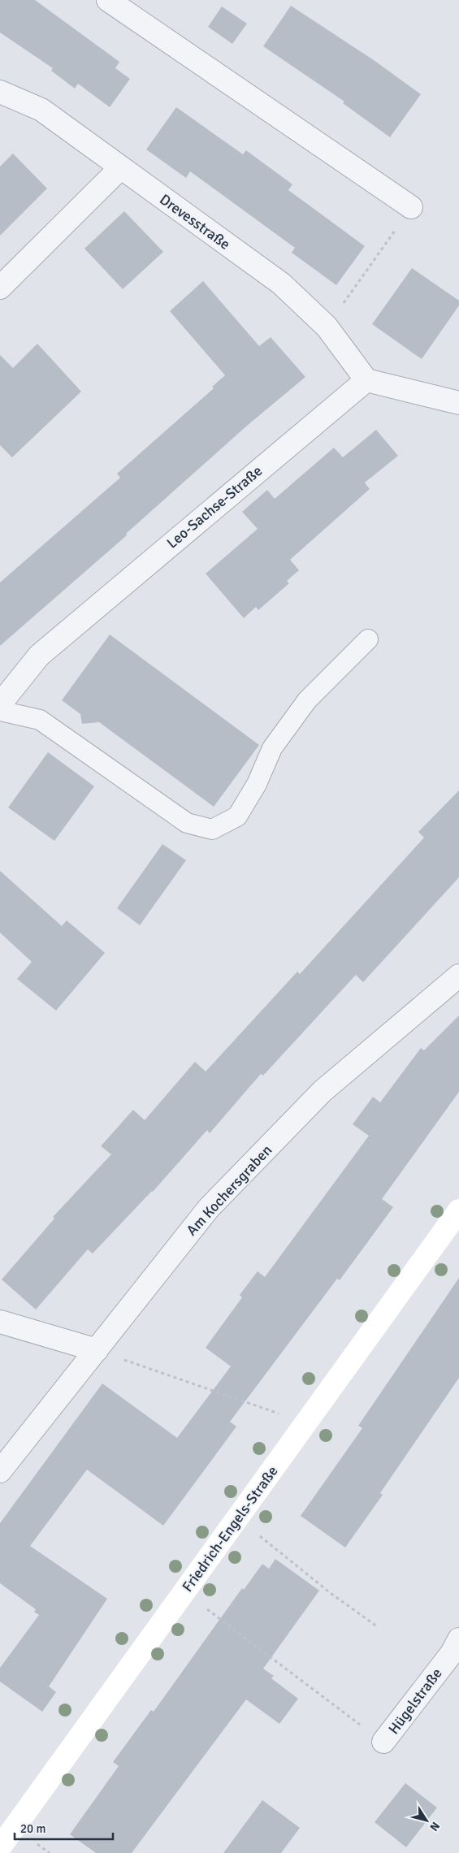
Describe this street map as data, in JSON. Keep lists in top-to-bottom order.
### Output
{
  "streets": {
    "street": [
      "Drevesstraße",
      "Leo-Sachse-Straße",
      "Am Kochersgraben",
      "Friedrich-Engels-Straße",
      "Hügelstraße"
    ]
  },
  "crossings": [
    ["Drevesstraße", "Leo-Sachse-Straße"]
  ],
  "scale_bar": "20 m",
  "north": "bottom right"
}
